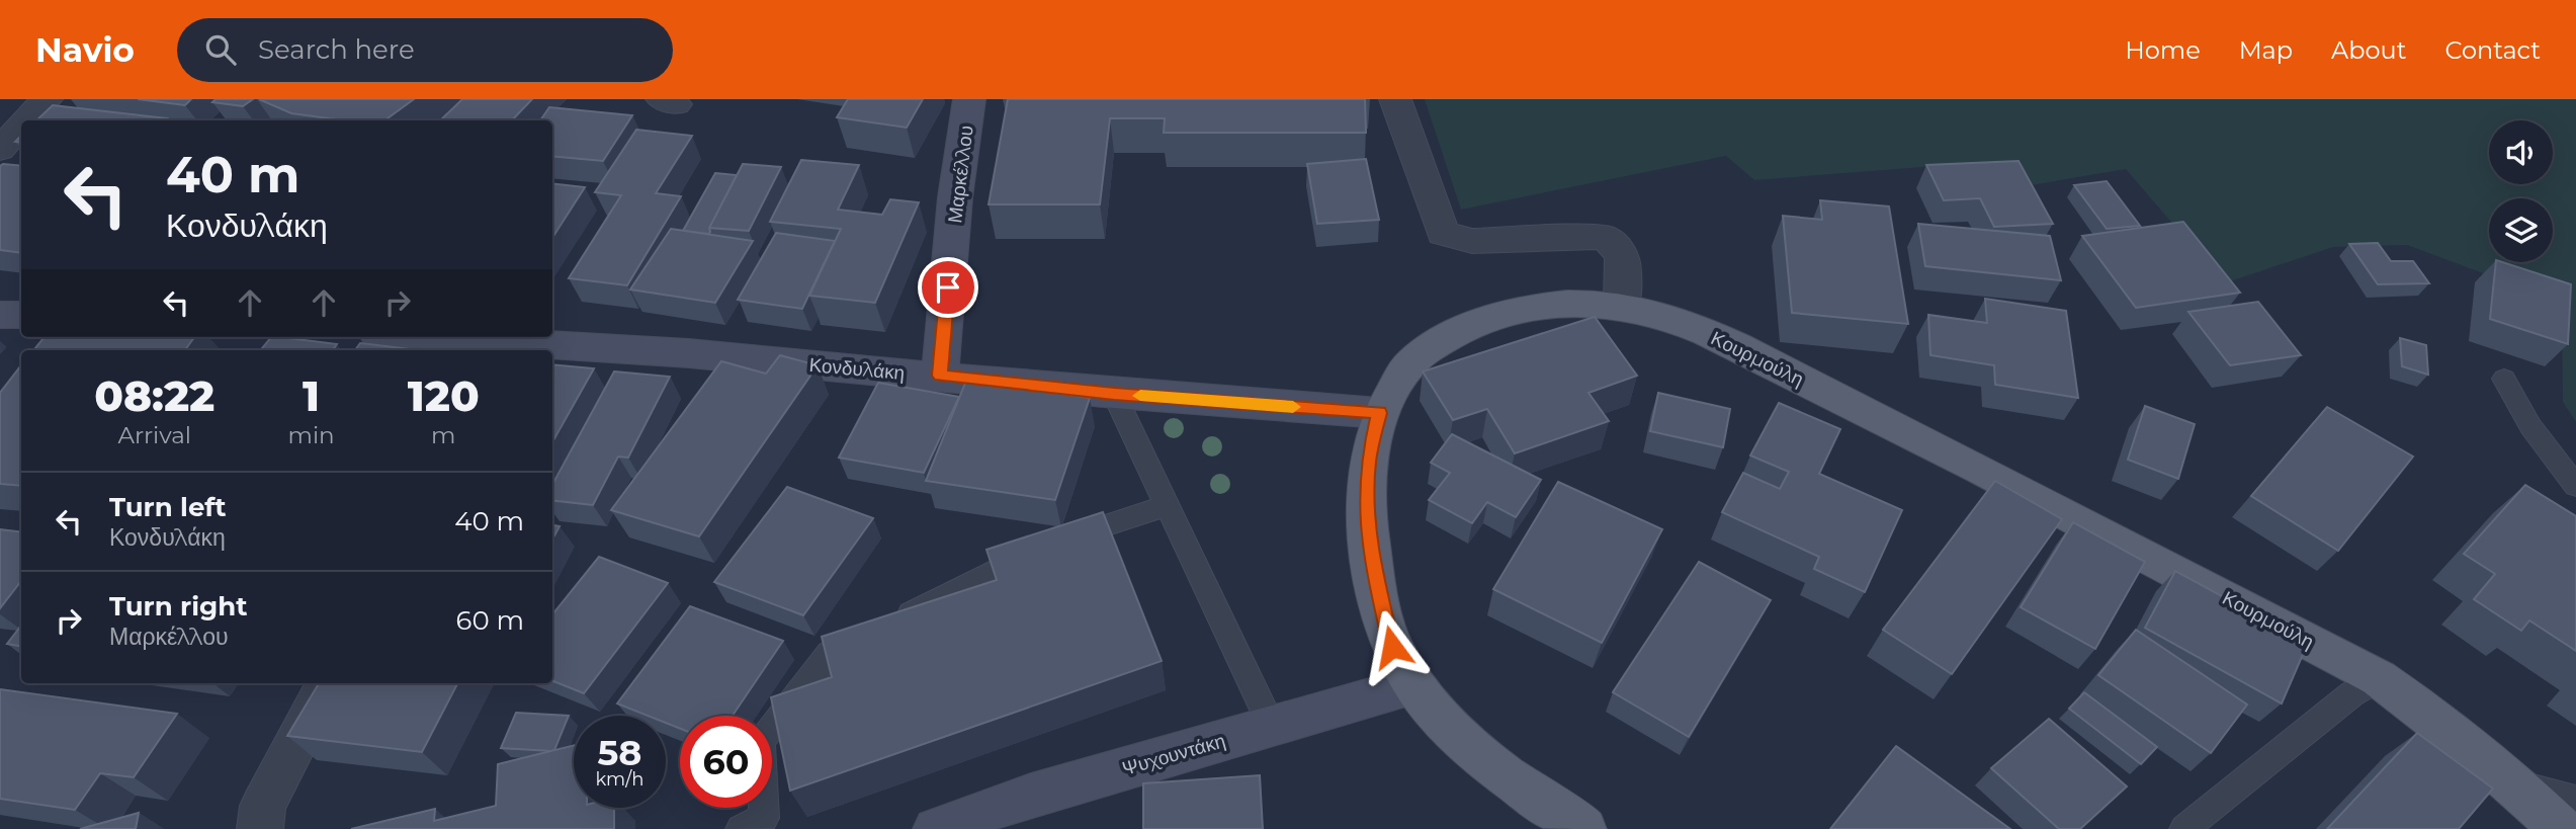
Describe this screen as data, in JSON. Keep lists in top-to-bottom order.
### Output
{
  "streets": {
    "main road": [
      "Μαρκέλλου",
      "Κουρμούλη",
      "Κονδυλάκη",
      "Ψυχουντάκη"
    ]
  },
  "crossings": [
    ["Μαρκέλλου", "Κονδυλάκη"],
    ["Κουρμούλη", "Κονδυλάκη"],
    ["Κουρμούλη", "Ψυχουντάκη"]
  ],
  "page": {
    "header": "Navio",
    "search": "Search here",
    "nav": [
      "Home",
      "Map",
      "About",
      "Contact"
    ],
    "turn": ["40 m", "Κονδυλάκη"],
    "eta": [
      "08:22",
      "Arrival",
      "1",
      "min",
      "120",
      "m"
    ],
    "list": [
      {
        "name": "Turn left",
        "note": "Κονδυλάκη",
        "value": "40 m"
      },
      {
        "name": "Turn right",
        "note": "Μαρκέλλου",
        "value": "60 m"
      }
    ],
    "speed": "58 km/h",
    "limit": "60"
  }
}
